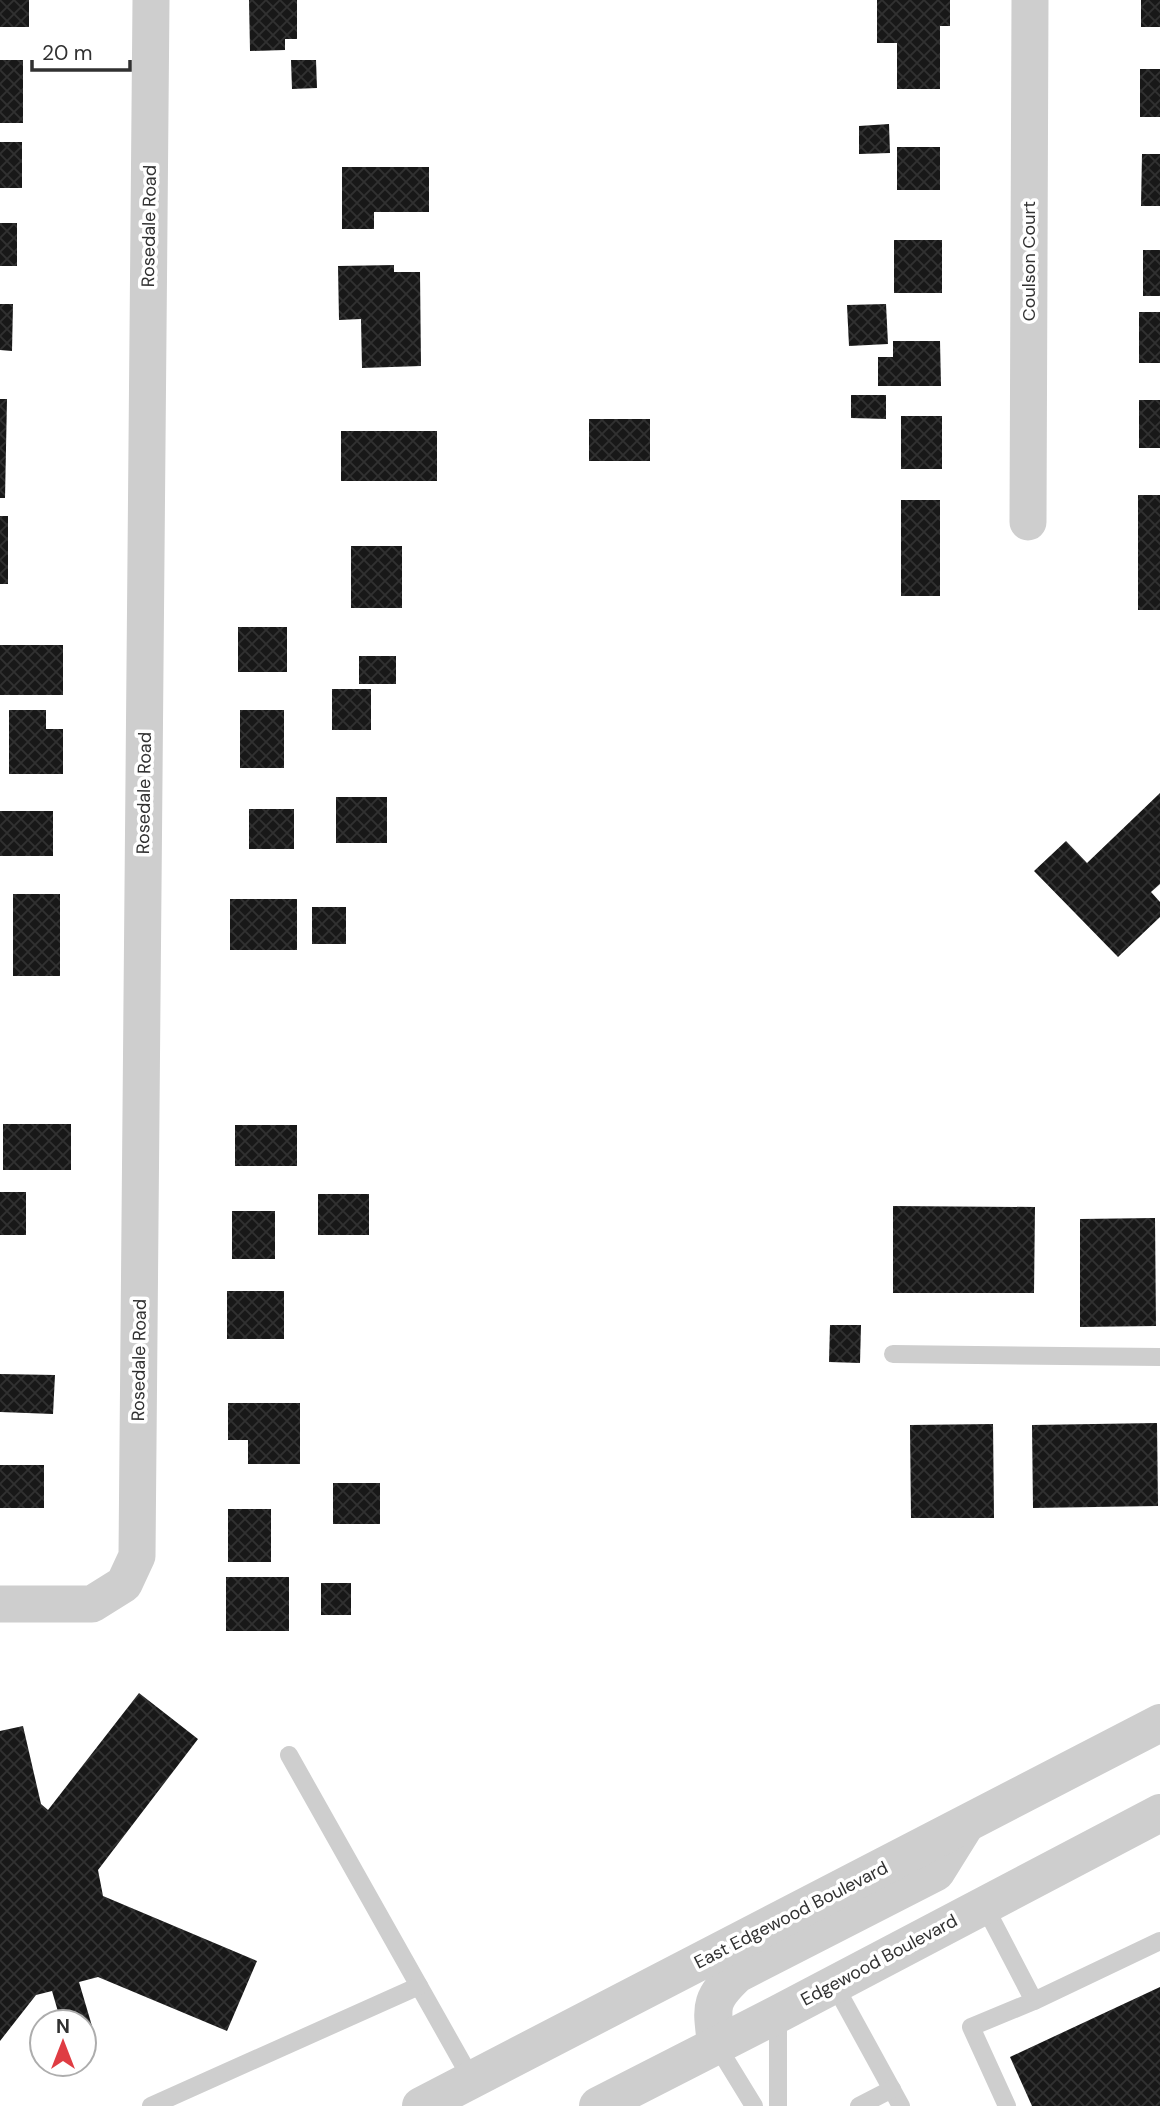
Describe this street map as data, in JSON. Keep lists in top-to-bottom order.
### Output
{
  "streets": {
    "street": [
      "Rosedale Road",
      "Coulson Court",
      "East Edgewood Boulevard",
      "Edgewood Boulevard"
    ]
  },
  "scale_bar": "20 m",
  "north": "top"
}
